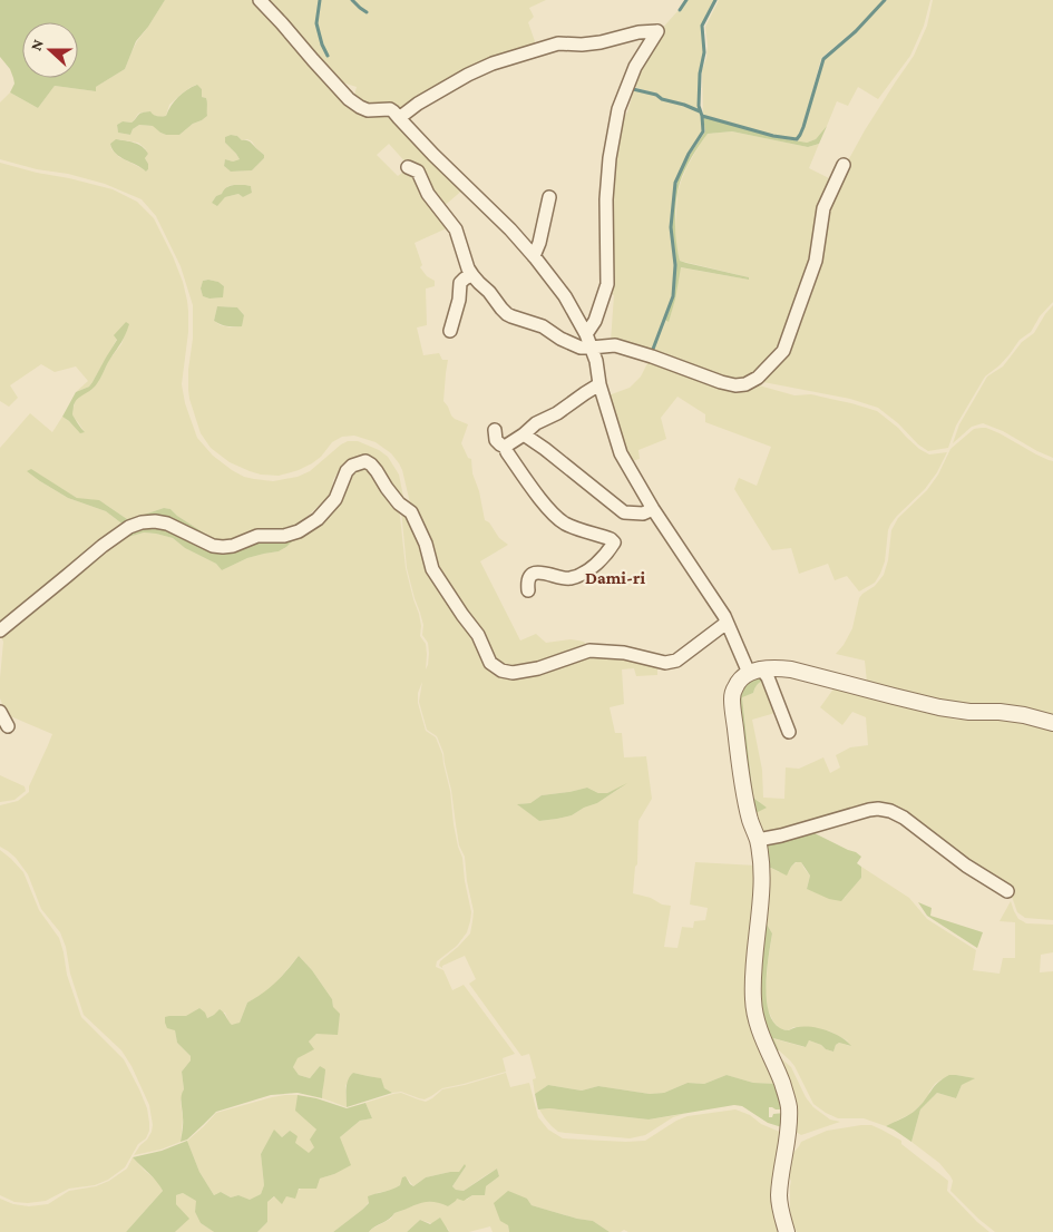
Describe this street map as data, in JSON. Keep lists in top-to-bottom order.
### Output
{
  "districts": ["Dami-ri"],
  "north": "left"
}
